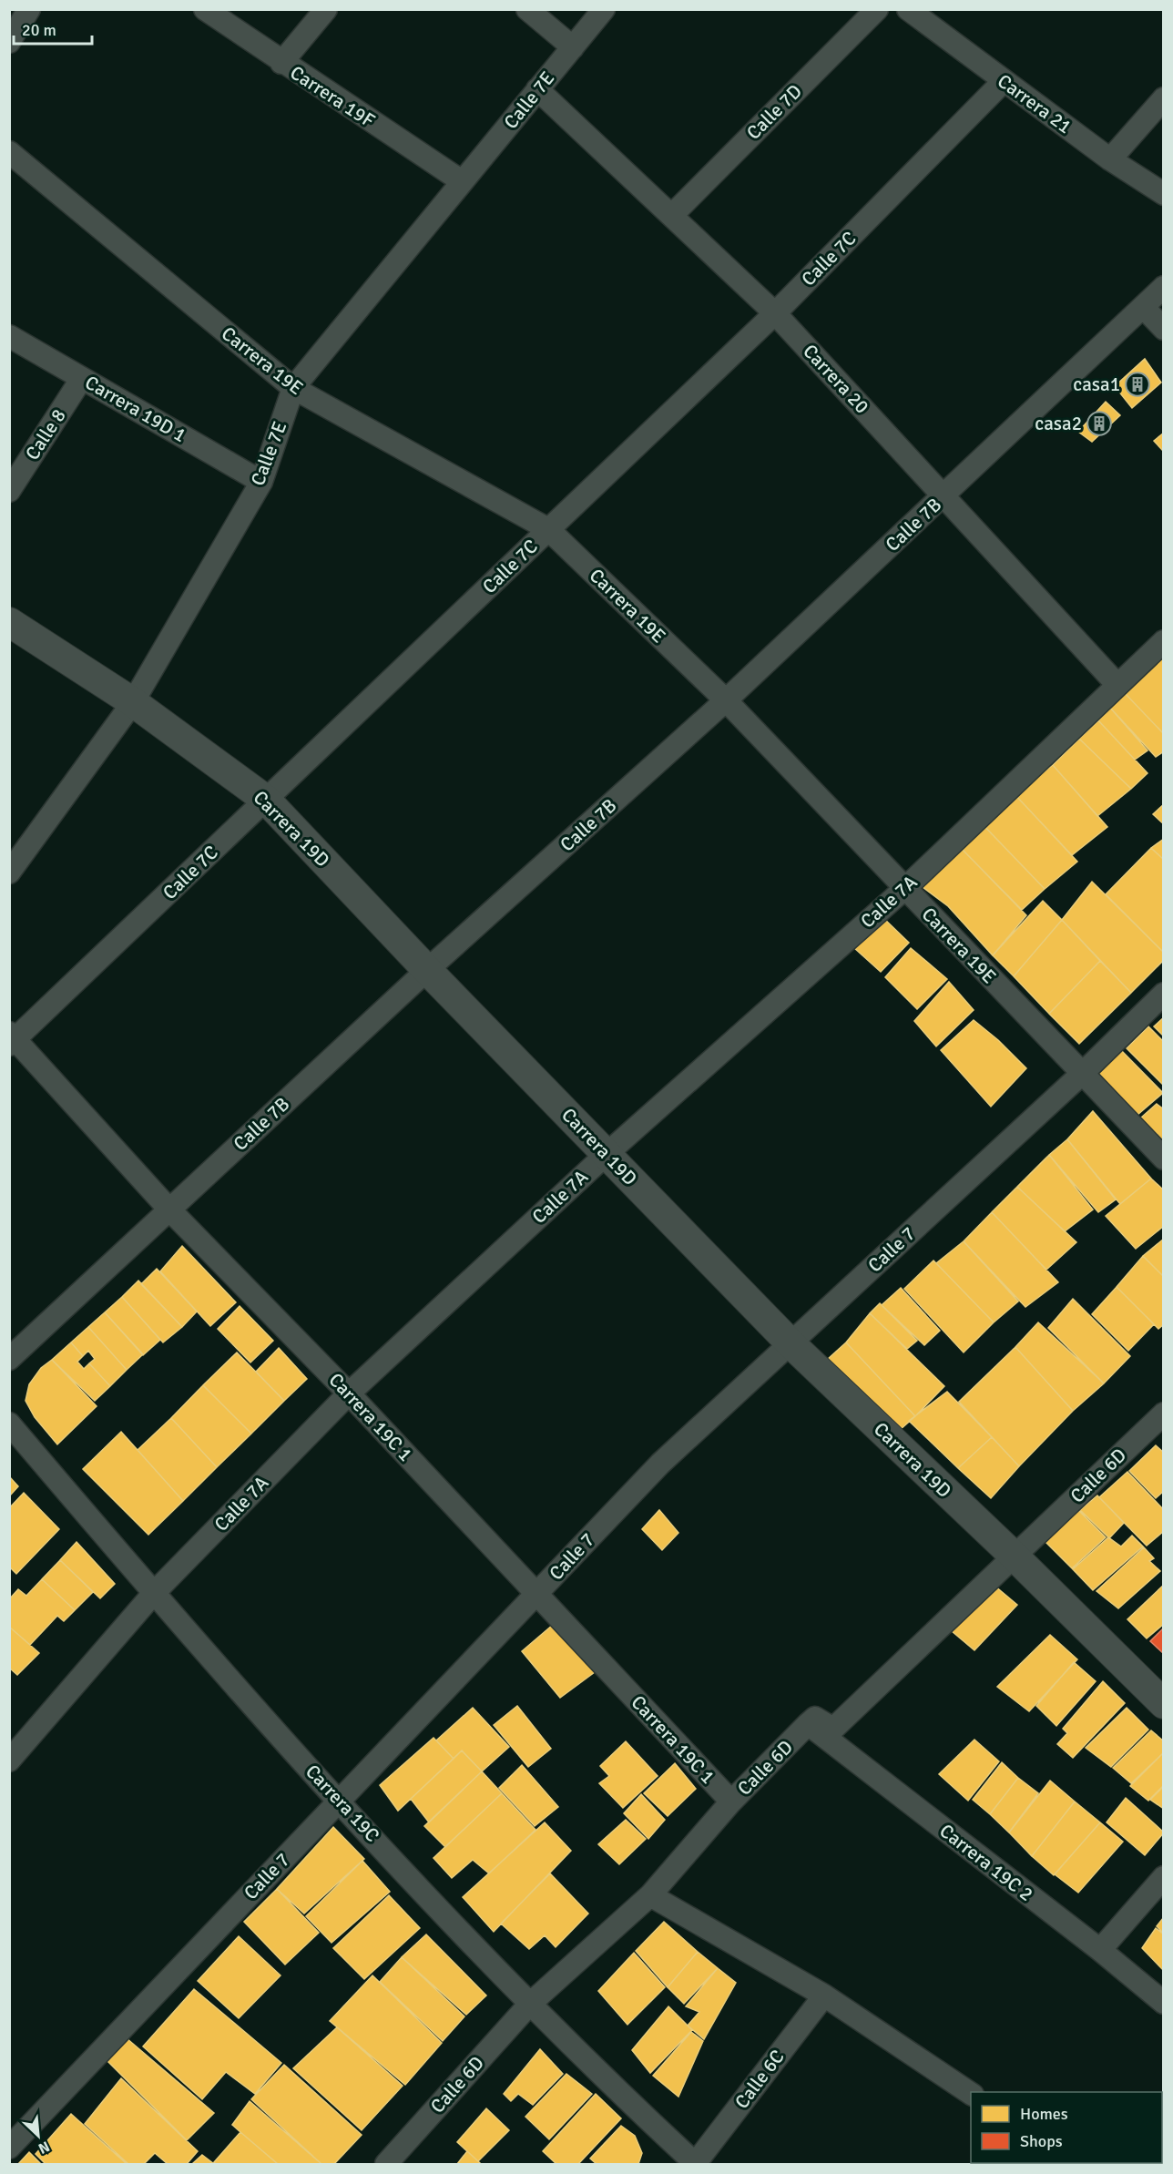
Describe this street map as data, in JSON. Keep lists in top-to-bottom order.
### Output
{
  "streets": {
    "street": [
      "Carrera 19F",
      "Calle 7E",
      "Carrera 21",
      "Calle 7D",
      "Calle 7C",
      "Carrera 19E",
      "Carrera 20",
      "Carrera 19D 1",
      "Calle 8",
      "Calle 7B",
      "Carrera 19D",
      "Calle 7A",
      "Calle 7",
      "Carrera 19C 1",
      "Calle 6D",
      "Carrera 19C",
      "Carrera 19C 2",
      "Calle 6C"
    ]
  },
  "crossings": [
    ["Carrera 19F", "Calle 7E"],
    ["Calle 7E", "Carrera 19E"],
    ["Calle 7E", "Carrera 20"],
    ["Calle 7E", "Carrera 19D 1"],
    ["Calle 7E", "Carrera 19D"],
    ["Carrera 21", "Calle 7C"],
    ["Calle 7D", "Carrera 20"],
    ["Calle 7C", "Carrera 19E"],
    ["Calle 7C", "Carrera 20"],
    ["Calle 7C", "Carrera 19D"],
    ["Calle 7C", "Carrera 19C 1"],
    ["Carrera 19E", "Calle 7B"],
    ["Carrera 19E", "Calle 7A"],
    ["Carrera 19E", "Calle 7"],
    ["Carrera 20", "Calle 7B"],
    ["Carrera 20", "Calle 7A"],
    ["Carrera 19D 1", "Calle 8"],
    ["Calle 7B", "Carrera 19D"],
    ["Calle 7B", "Carrera 19C 1"],
    ["Carrera 19D", "Calle 7A"],
    ["Carrera 19D", "Calle 7"],
    ["Carrera 19D", "Calle 6D"],
    ["Calle 7A", "Carrera 19C 1"],
    ["Calle 7A", "Carrera 19C"],
    ["Calle 7", "Carrera 19C 1"],
    ["Calle 7", "Carrera 19C"],
    ["Carrera 19C 1", "Calle 6D"],
    ["Calle 6D", "Carrera 19C"],
    ["Calle 6D", "Carrera 19C 2"],
    ["Carrera 19C", "Calle 6C"]
  ],
  "places": {
    "building": ["casa1", "casa2"]
  },
  "legend": ["Homes", "Shops"],
  "scale_bar": "20 m",
  "north": "bottom right"
}
